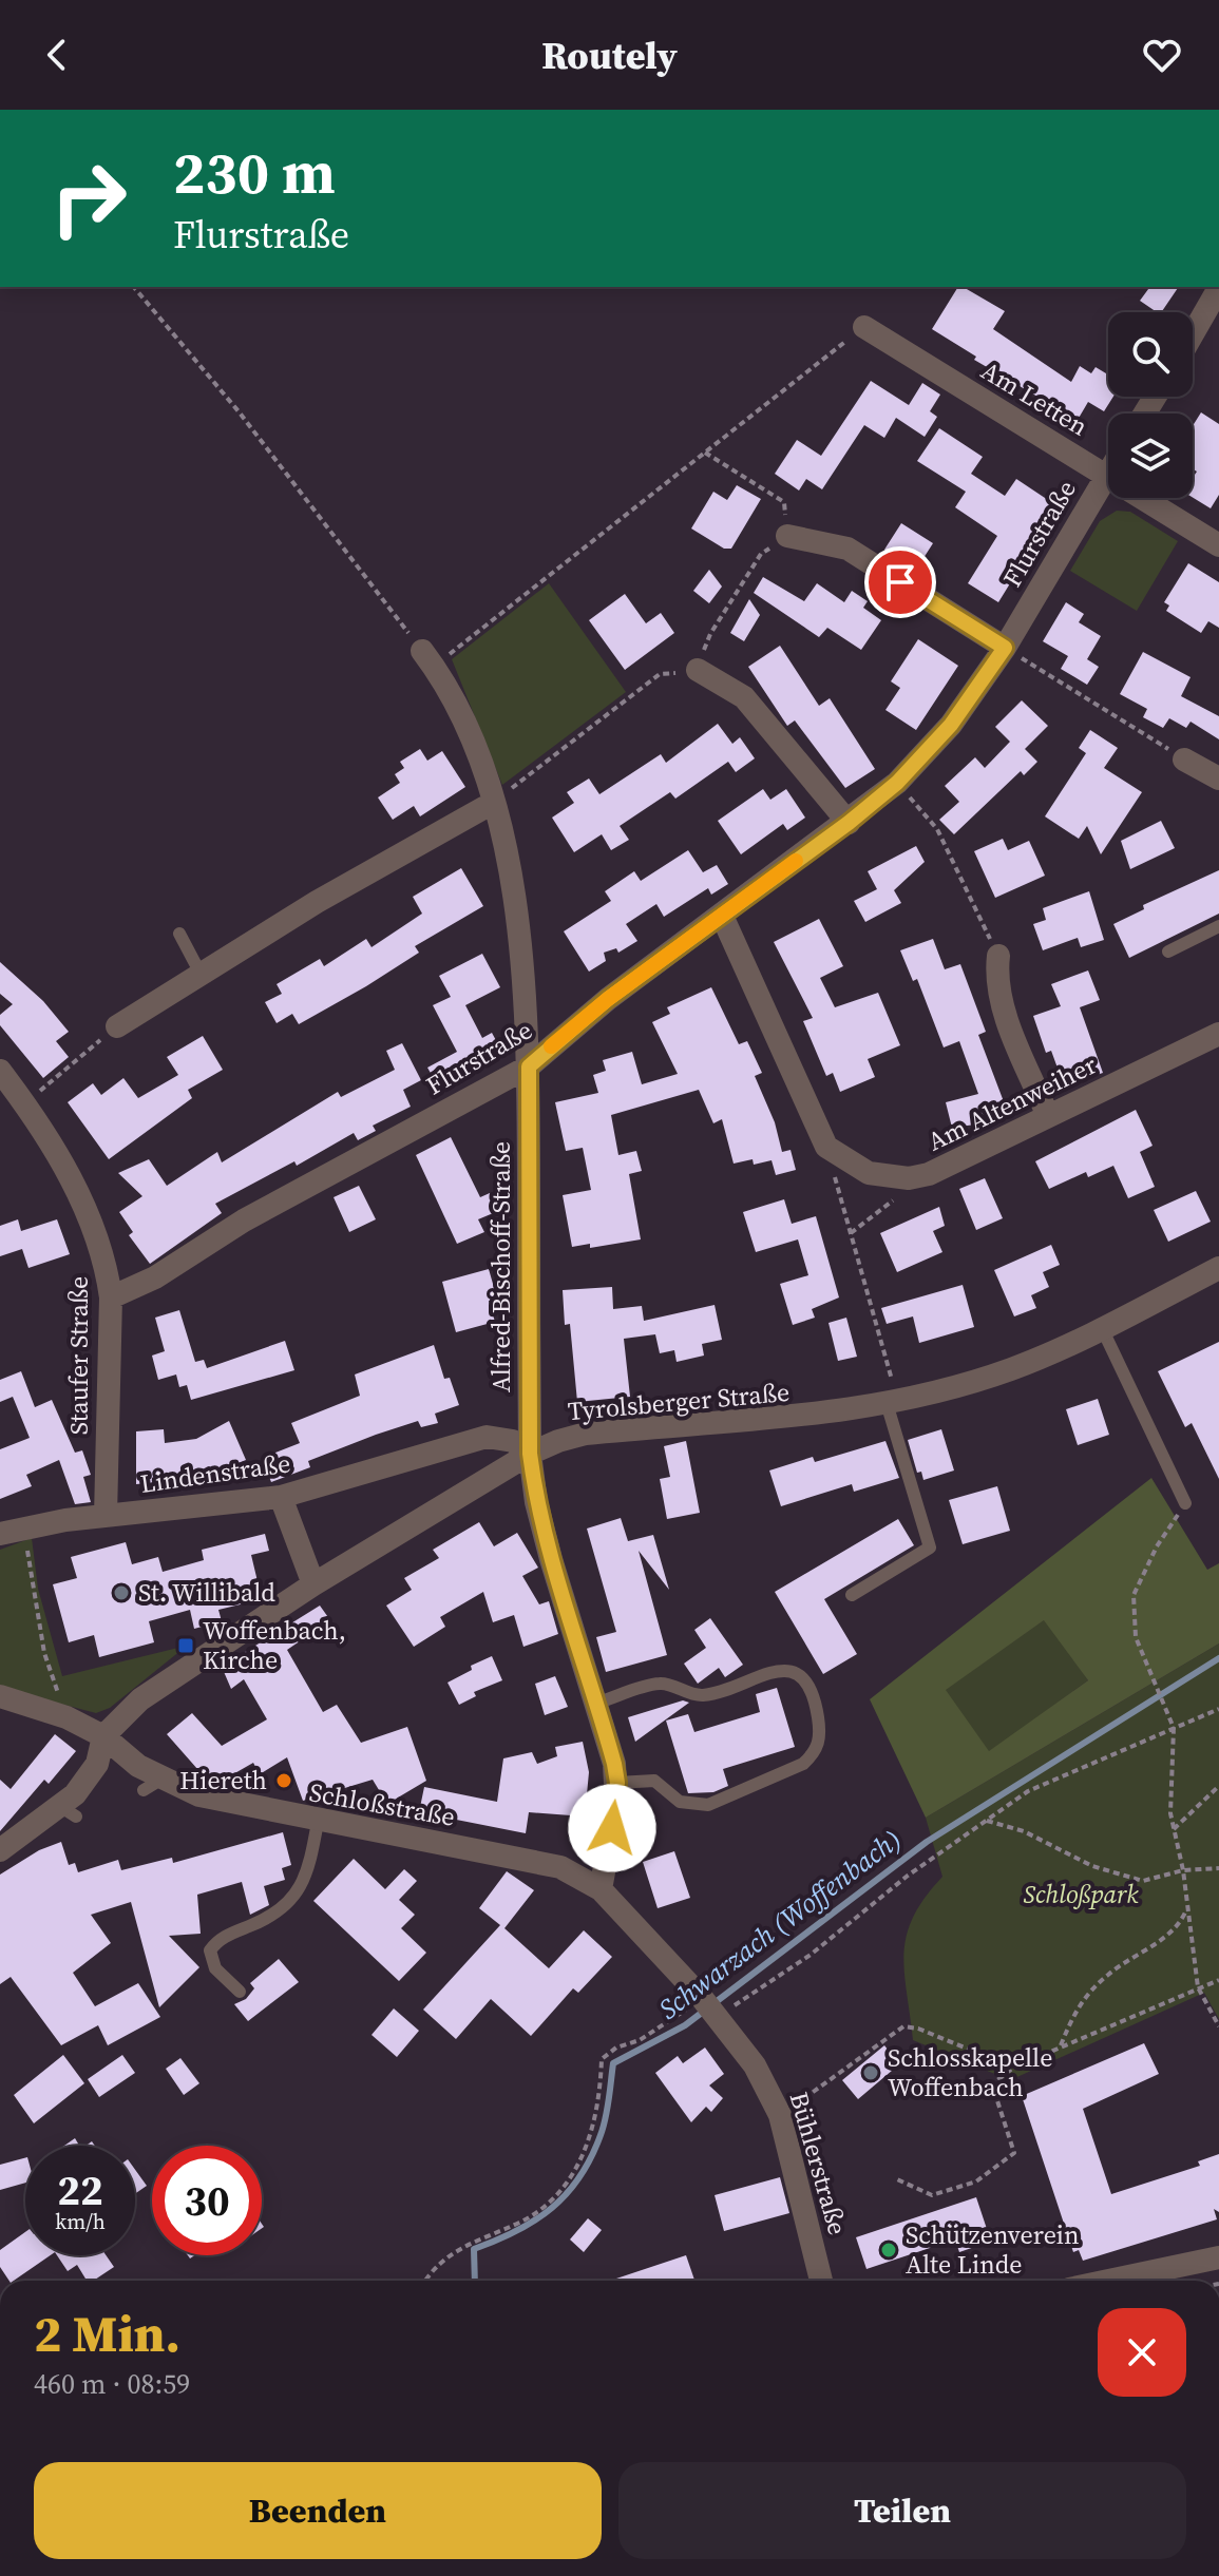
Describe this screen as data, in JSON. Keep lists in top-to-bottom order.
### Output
{
  "streets": {
    "street": [
      "Am Letten",
      "Flurstraße",
      "Am Altenweiher",
      "Alfred-Bischoff-Straße",
      "Staufer Straße",
      "Tyrolsberger Straße",
      "Lindenstraße",
      "Schloßstraße",
      "Bühlerstraße"
    ]
  },
  "crossings": [
    ["Am Letten", "Flurstraße"],
    ["Flurstraße", "Alfred-Bischoff-Straße"],
    ["Flurstraße", "Staufer Straße"],
    ["Alfred-Bischoff-Straße", "Tyrolsberger Straße"],
    ["Alfred-Bischoff-Straße", "Lindenstraße"],
    ["Alfred-Bischoff-Straße", "Schloßstraße"],
    ["Staufer Straße", "Lindenstraße"],
    ["Tyrolsberger Straße", "Lindenstraße"],
    ["Tyrolsberger Straße", "Schloßstraße"],
    ["Schloßstraße", "Bühlerstraße"]
  ],
  "water": ["Schwarzach (Woffenbach)"],
  "parks": ["Schloßpark"],
  "places": {
    "other": [
      "St. Willibald",
      "Hiereth",
      "Schlosskapelle Woffenbach",
      "Schützenverein Alte Linde"
    ],
    "transit": ["Woffenbach, Kirche"]
  },
  "page": {
    "header": "Routely",
    "turn": ["230 m", "Flurstraße"],
    "speed": "22 km/h",
    "limit": "30",
    "heading": ["2 Min.", "460 m · 08:59"],
    "buttons": ["Beenden", "Teilen"]
  }
}
